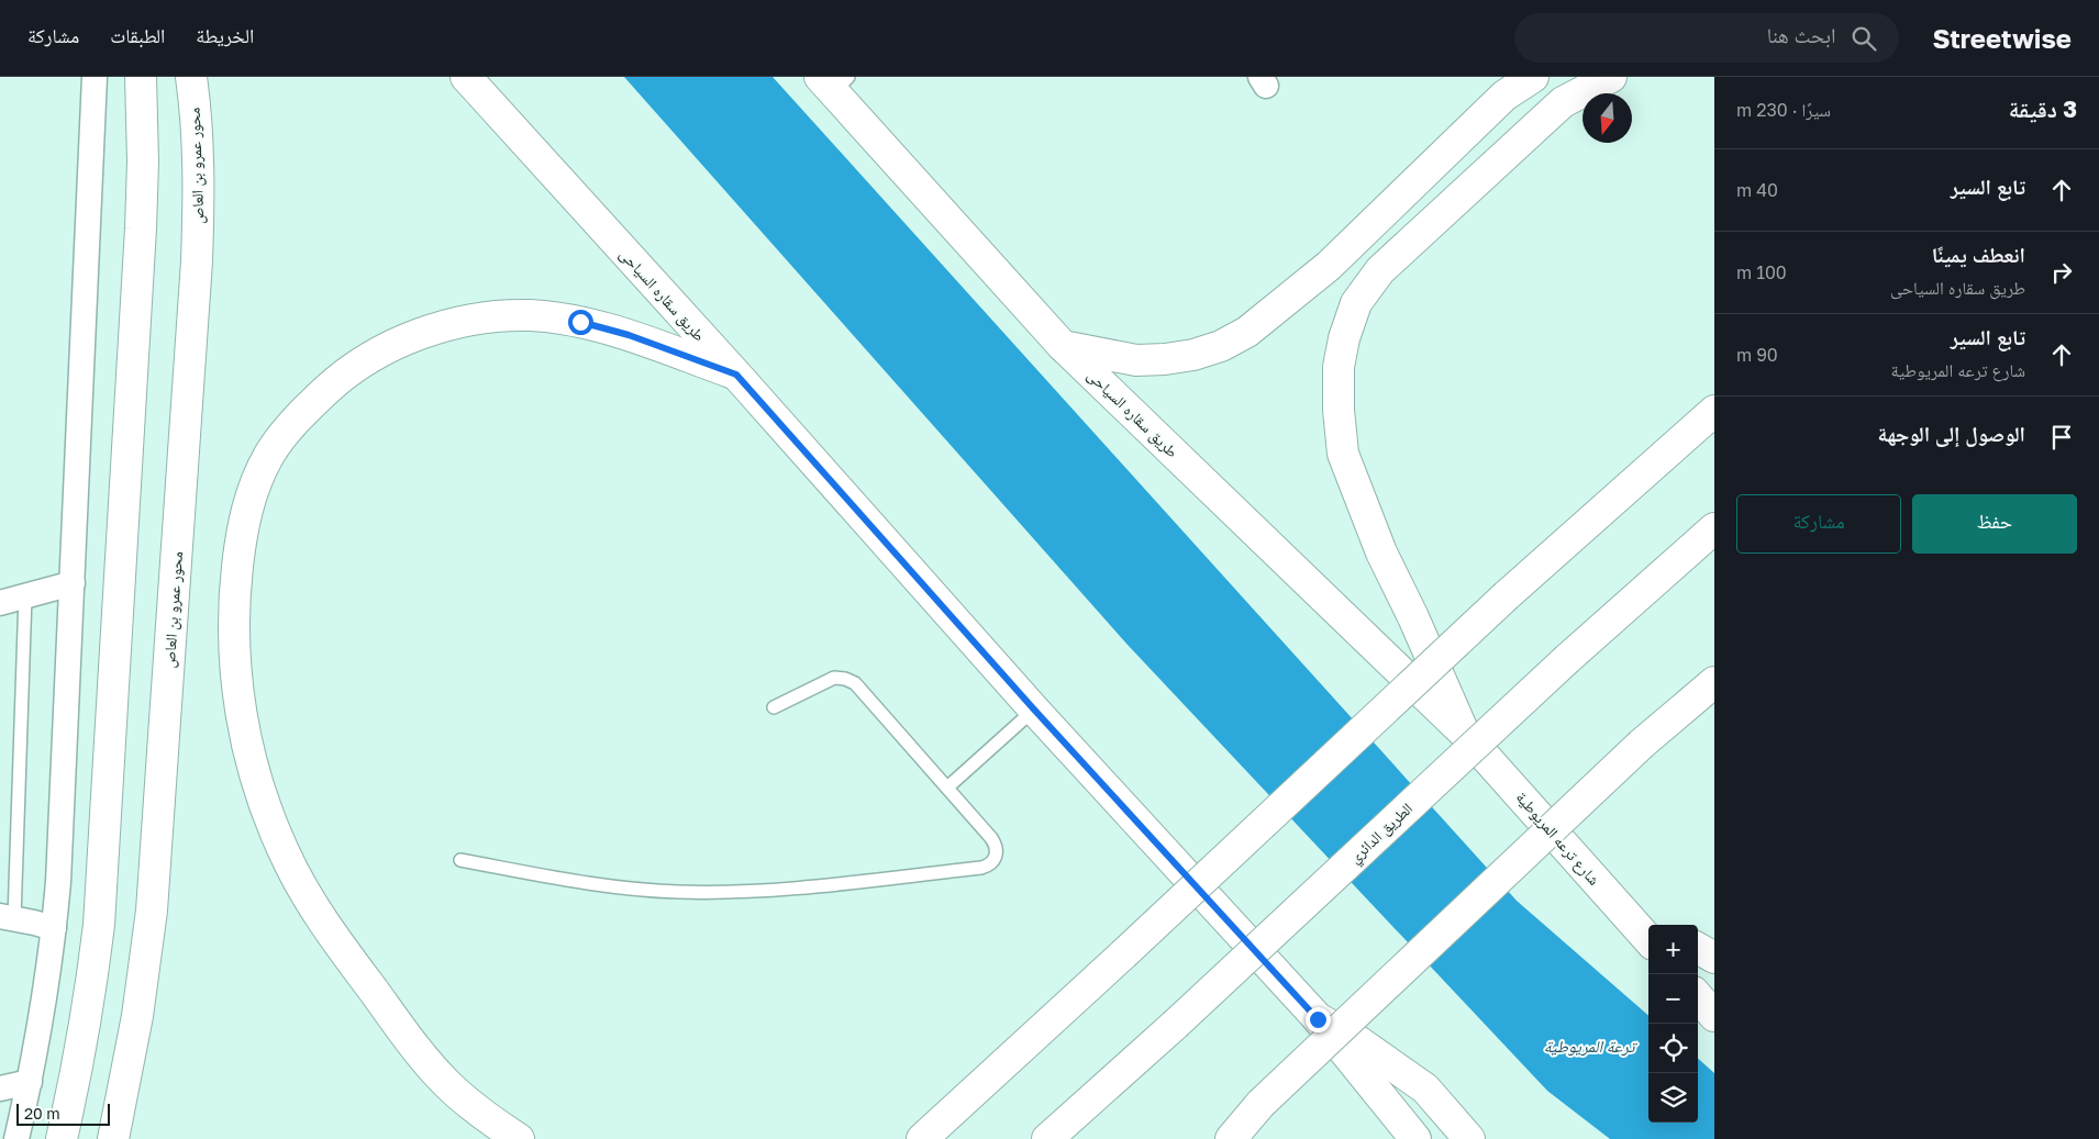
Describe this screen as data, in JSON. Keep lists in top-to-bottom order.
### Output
{
  "streets": {
    "main road": [
      "محور عمرو بن العاص",
      "طريق سقاره السياحى",
      "الطريق الدائري",
      "شارع ترعه المريوطية"
    ]
  },
  "crossings": [
    ["طريق سقاره السياحى", "شارع ترعه المريوطية"]
  ],
  "water": ["ترعة المريوطية"],
  "scale_bar": "20 m",
  "north": "bottom",
  "page": {
    "header": "Streetwise",
    "search": "ابحث هنا",
    "nav": ["الخريطة", "الطبقات", "مشاركة"],
    "heading": ["3 دقيقة", "سيرًا · 230 m"],
    "list": [
      ["تابع السير", "40 m"],
      ["انعطف يمينًا", "طريق سقاره السياحى", "100 m"],
      ["تابع السير", "شارع ترعه المريوطية", "90 m"],
      "الوصول إلى الوجهة"
    ],
    "buttons": ["حفظ", "مشاركة"],
    "map_buttons": ["+", "−"],
    "scale": "20 m"
  }
}
